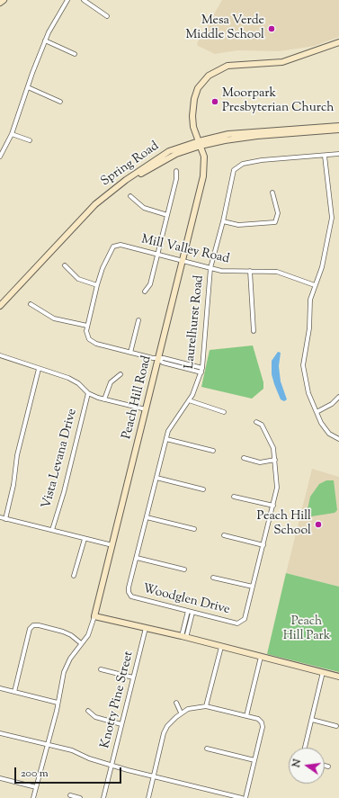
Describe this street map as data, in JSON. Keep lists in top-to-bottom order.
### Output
{
  "streets": {
    "street": [
      "Spring Road",
      "Mill Valley Road",
      "Laurelhurst Road",
      "Peach Hill Road",
      "Vista Levana Drive",
      "Woodglen Drive",
      "Knotty Pine Street"
    ]
  },
  "crossings": [
    ["Spring Road", "Peach Hill Road"],
    ["Mill Valley Road", "Laurelhurst Road"],
    ["Mill Valley Road", "Peach Hill Road"],
    ["Laurelhurst Road", "Woodglen Drive"]
  ],
  "parks": ["Peach Hill Park"],
  "places": ["Mesa Verde Middle School", "Moorpark Presbyterian Church", "Peach Hill School"],
  "scale_bar": "200 m",
  "north": "left"
}
